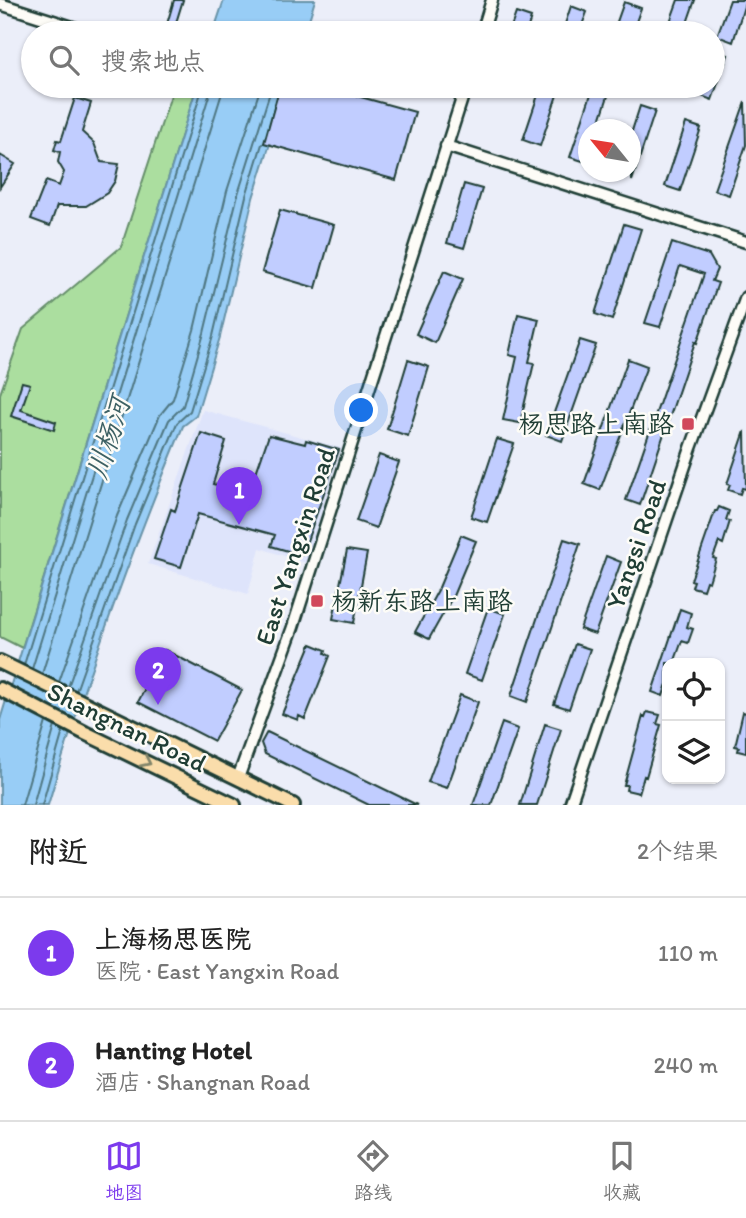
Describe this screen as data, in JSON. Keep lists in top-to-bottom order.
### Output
{
  "streets": {
    "main road": ["Shangnan Road"],
    "street": ["Yangsi Road", "East Yangxin Road"]
  },
  "crossings": [
    ["East Yangxin Road", "Shangnan Road"]
  ],
  "water": ["川杨河"],
  "places": {
    "transit": ["杨思路上南路", "杨新东路上南路"]
  },
  "north": "top left",
  "page": {
    "search": "搜索地点",
    "pins": ["1", "2"],
    "heading": ["附近", "2个结果"],
    "list": [
      {
        "mark": "1",
        "name": "上海杨思医院",
        "note": "医院 · East Yangxin Road",
        "value": "110 m"
      },
      {
        "mark": "2",
        "name": "Hanting Hotel",
        "note": "酒店 · Shangnan Road",
        "value": "240 m"
      }
    ],
    "nav": ["地图", "路线", "收藏"]
  }
}
